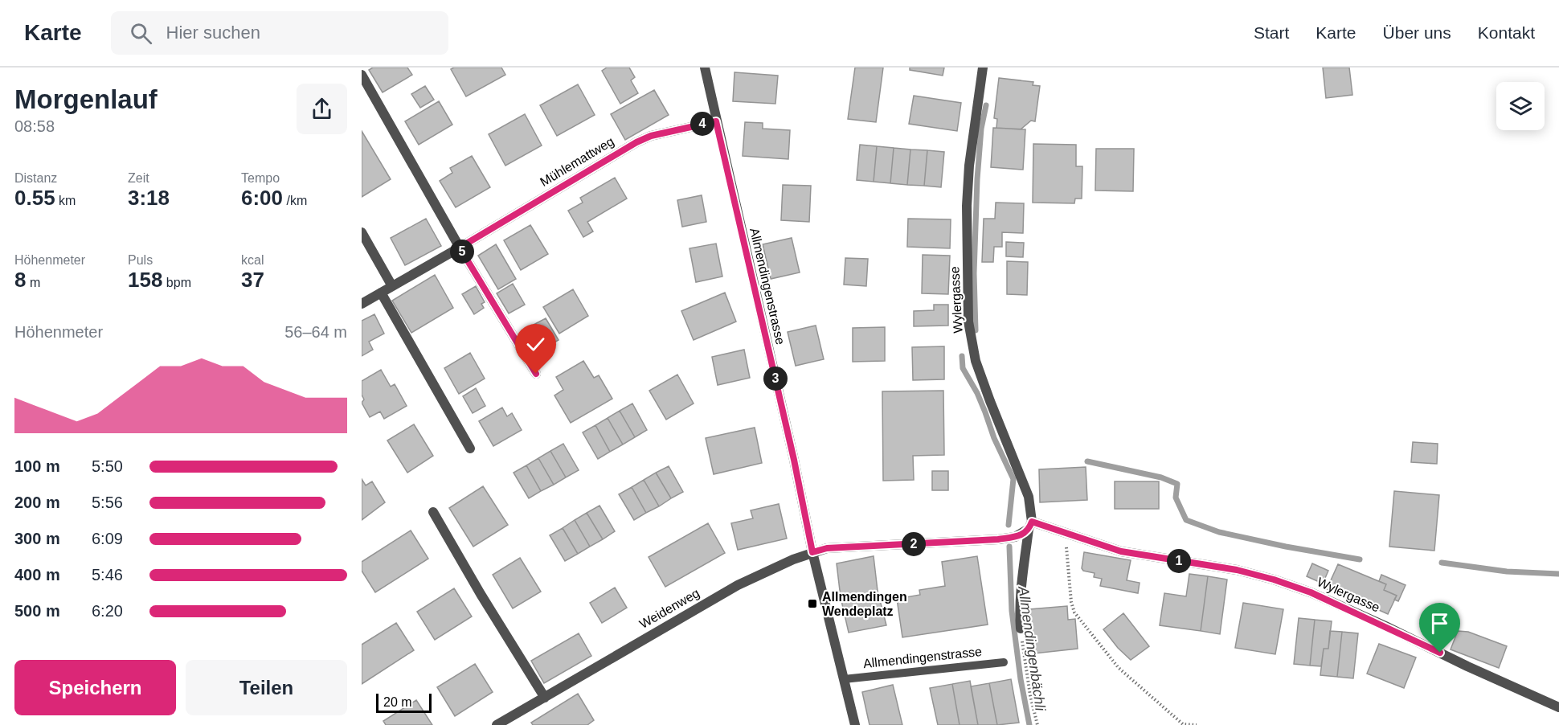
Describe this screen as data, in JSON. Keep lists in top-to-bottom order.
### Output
{
  "streets": {
    "street": [
      "Mühlemattweg",
      "Allmendingenstrasse",
      "Wylergasse",
      "Weidenweg"
    ]
  },
  "crossings": [
    ["Mühlemattweg", "Allmendingenstrasse"],
    ["Allmendingenstrasse", "Weidenweg"]
  ],
  "water": ["Allmendingenbächli"],
  "places": {
    "transit": ["Allmendingen Wendeplatz"]
  },
  "scale_bar": "20 m",
  "page": {
    "header": "Karte",
    "search": "Hier suchen",
    "nav": [
      "Start",
      "Karte",
      "Über uns",
      "Kontakt"
    ],
    "heading": ["Morgenlauf", "08:58"],
    "pins": [
      "4",
      "5",
      "3",
      "2",
      "1"
    ],
    "stats": [
      ["Distanz", "0.55 km"],
      ["Zeit", "3:18"],
      ["Tempo", "6:00 /km"],
      ["Höhenmeter", "8 m"],
      ["Puls", "158 bpm"],
      ["kcal", "37"]
    ],
    "chart": ["Höhenmeter", "56–64 m"],
    "list": [
      {
        "name": "100 m",
        "note": "5:50"
      },
      {
        "name": "200 m",
        "note": "5:56"
      },
      {
        "name": "300 m",
        "note": "6:09"
      },
      {
        "name": "400 m",
        "note": "5:46"
      },
      {
        "name": "500 m",
        "note": "6:20"
      }
    ],
    "buttons": ["Speichern", "Teilen"],
    "scale": "20 m"
  }
}
